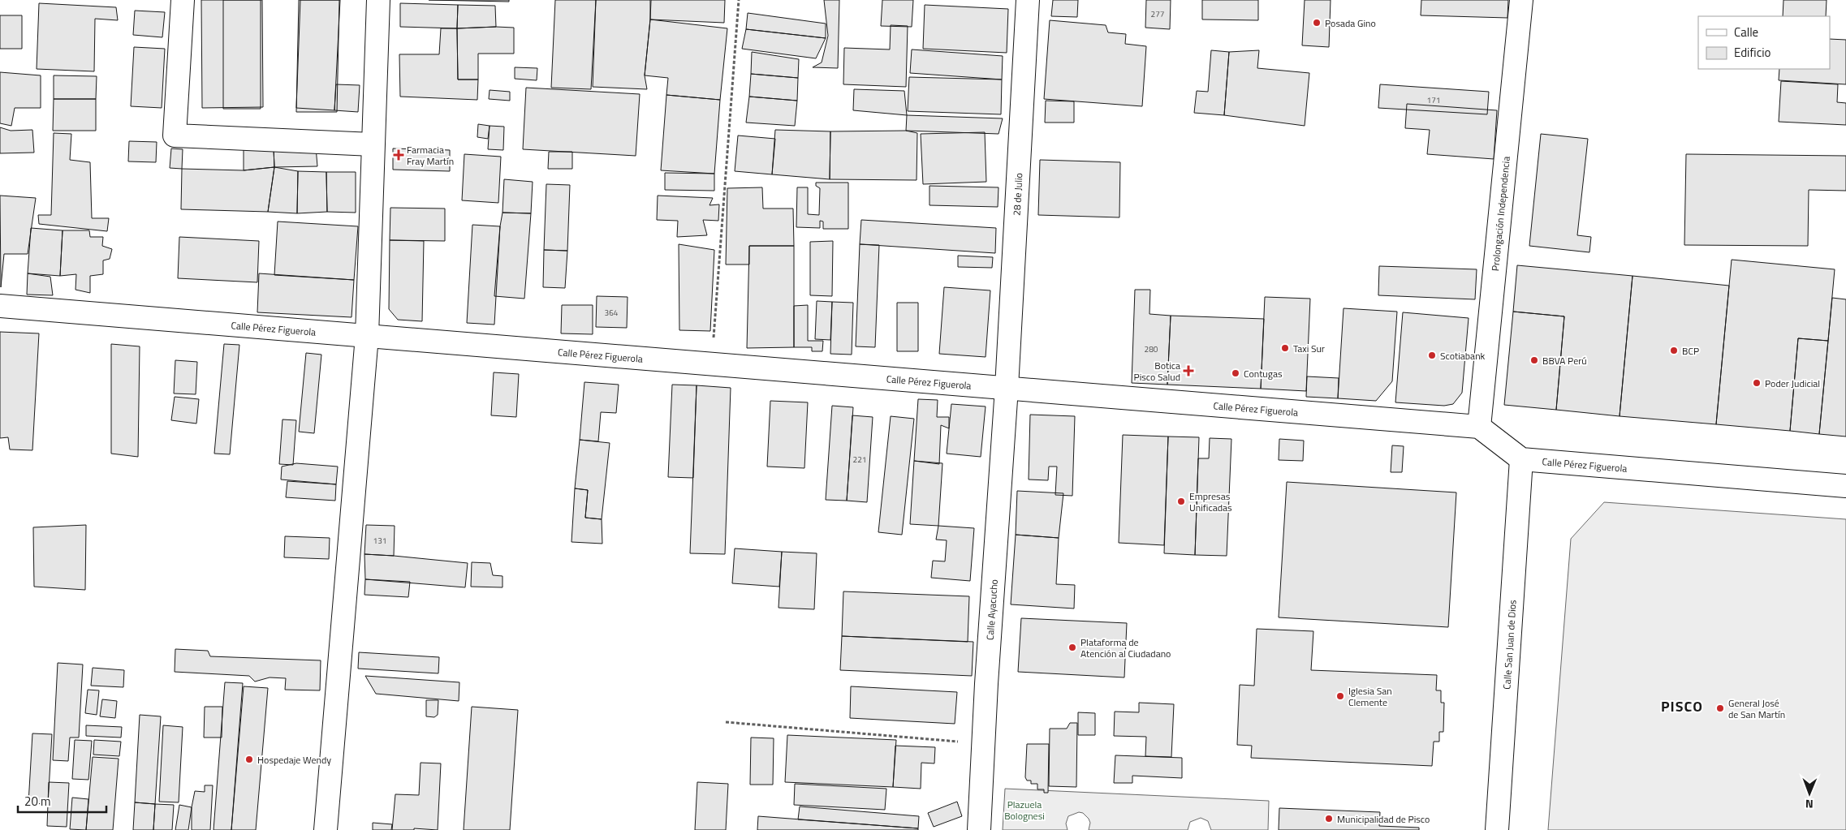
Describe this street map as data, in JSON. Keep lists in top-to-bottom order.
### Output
{
  "streets": {
    "street": [
      "28 de Julio",
      "Prolongación Independencia",
      "Calle Pérez Figuerola",
      "Calle Ayacucho",
      "Calle San Juan de Dios"
    ]
  },
  "crossings": [
    ["28 de Julio", "Calle Pérez Figuerola"],
    ["28 de Julio", "Calle Ayacucho"],
    ["Prolongación Independencia", "Calle Pérez Figuerola"],
    ["Calle Pérez Figuerola", "Calle Ayacucho"],
    ["Calle Pérez Figuerola", "Calle San Juan de Dios"]
  ],
  "districts": ["PISCO"],
  "parks": ["Plazuela Bolognesi"],
  "places": {
    "other": [
      "Posada Gino",
      "Taxi Sur",
      "BCP",
      "Scotiabank",
      "BBVA Perú",
      "Contugas",
      "Poder Judicial",
      "Empresas Unificadas",
      "Plataforma de Atención al Ciudadano",
      "Iglesia San Clemente",
      "General José de San Martín",
      "Hospedaje Wendy",
      "Municipalidad de Pisco"
    ],
    "health": ["Farmacia Fray Martín", "Botica Pisco Salud"]
  },
  "house_numbers": [
    "277",
    "171",
    "364",
    "280",
    "221",
    "131"
  ],
  "legend": ["Calle", "Edificio"],
  "scale_bar": "20 m",
  "north": "bottom"
}
